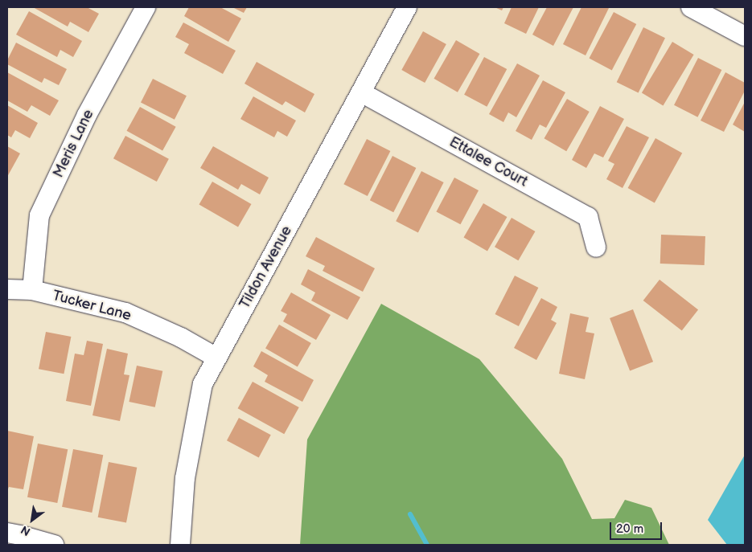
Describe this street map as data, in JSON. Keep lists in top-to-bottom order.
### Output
{
  "streets": {
    "street": [
      "Meris Lane",
      "Ettalee Court",
      "Tildon Avenue",
      "Tucker Lane"
    ]
  },
  "crossings": [
    ["Meris Lane", "Tucker Lane"],
    ["Ettalee Court", "Tildon Avenue"],
    ["Tildon Avenue", "Tucker Lane"]
  ],
  "scale_bar": "20 m",
  "north": "bottom left"
}
